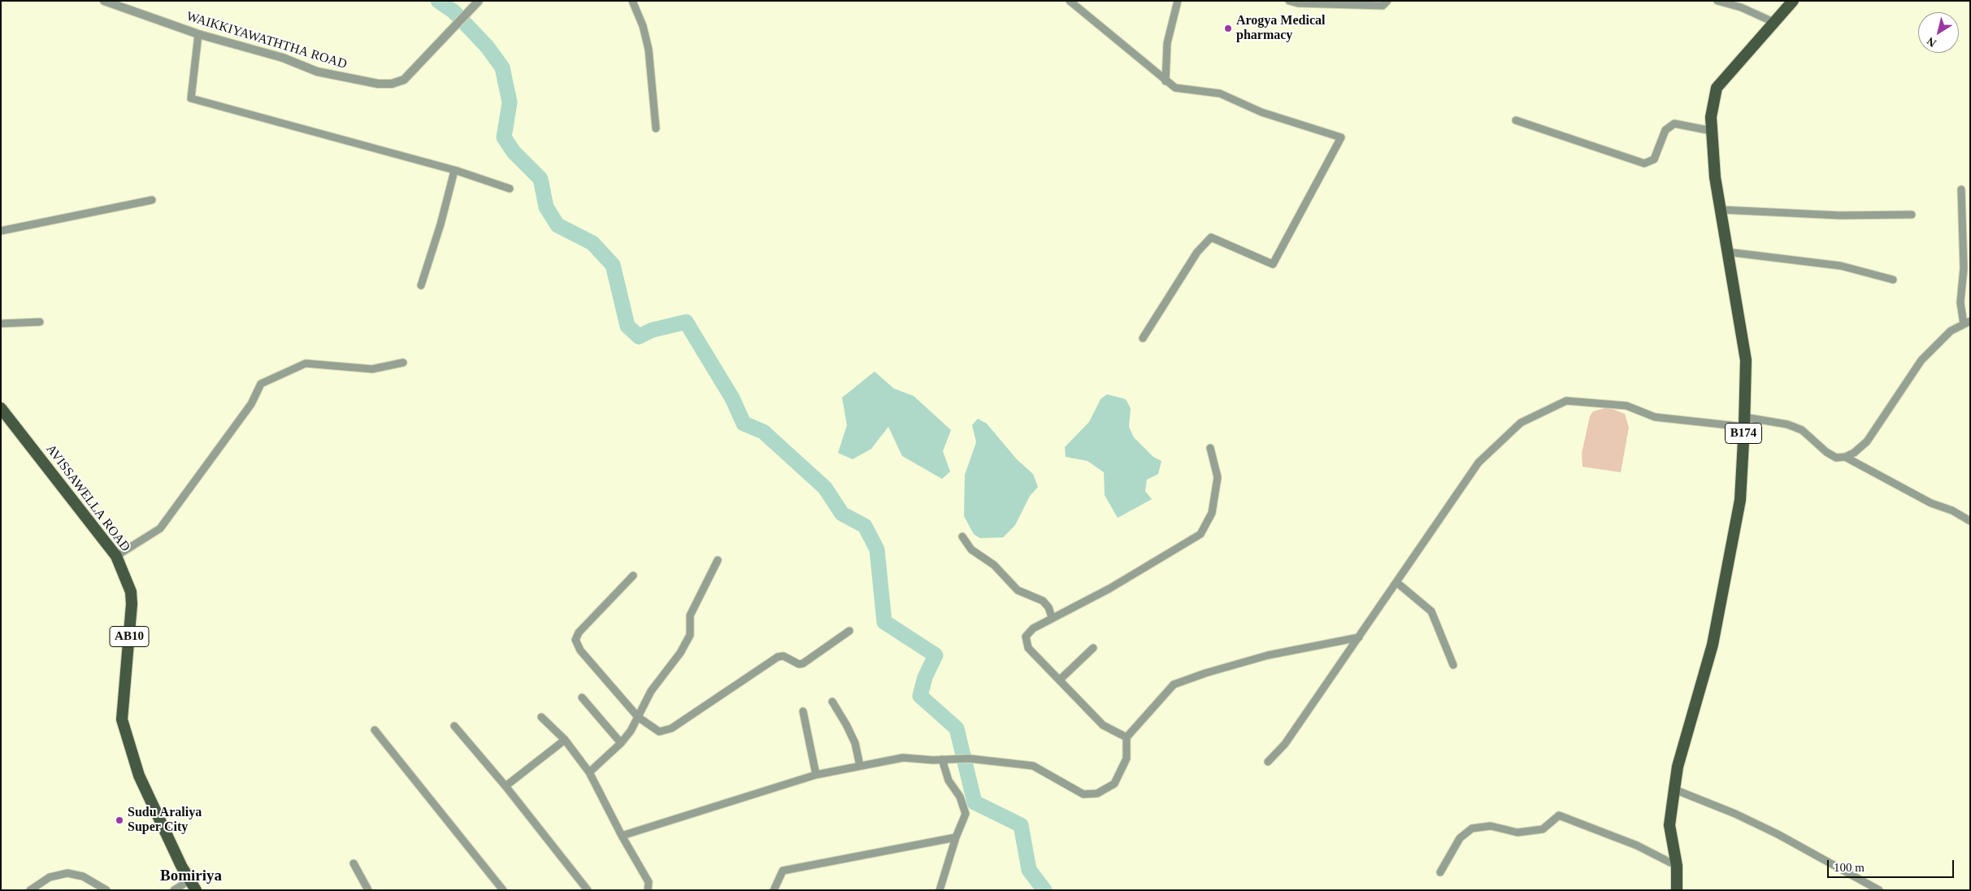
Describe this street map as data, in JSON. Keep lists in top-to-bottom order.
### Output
{
  "streets": {
    "main road": ["B174", "AVISSAWELLA ROAD", "AB10"],
    "street": ["WAIKKIYAWATHTHA ROAD"]
  },
  "districts": ["Bomiriya"],
  "places": ["Arogya Medical pharmacy", "Sudu Araliya Super City"],
  "scale_bar": "100 m",
  "north": "bottom left"
}
